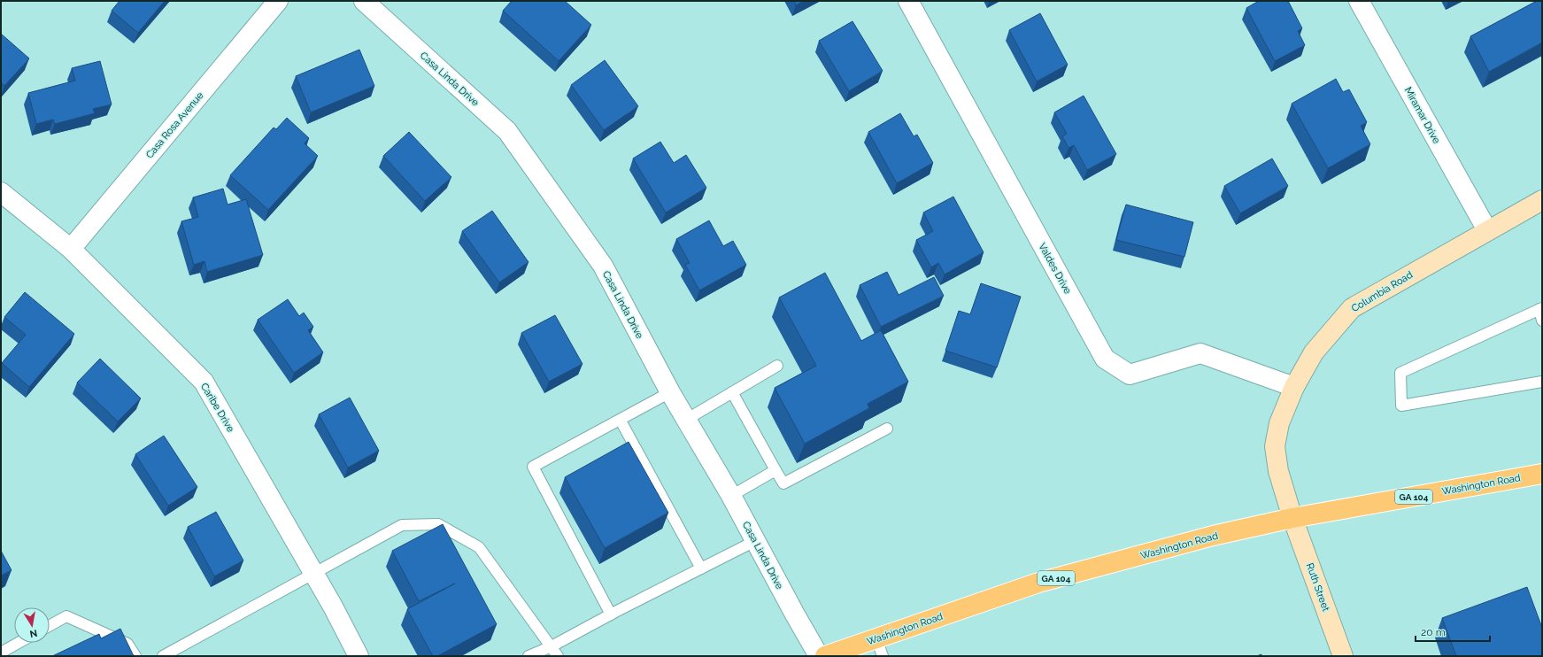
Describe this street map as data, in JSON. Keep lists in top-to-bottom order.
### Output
{
  "streets": {
    "main road": [
      "Columbia Road",
      "Washington Road",
      "GA 104",
      "Ruth Street"
    ],
    "street": [
      "Casa Linda Drive",
      "Miramar Drive",
      "Casa Rosa Avenue",
      "Valdes Drive",
      "Caribe Drive"
    ]
  },
  "crossings": [
    ["Miramar Drive", "Columbia Road"],
    ["Casa Rosa Avenue", "Caribe Drive"],
    ["Valdes Drive", "Columbia Road"],
    ["Columbia Road", "Washington Road"],
    ["Columbia Road", "Ruth Street"],
    ["Washington Road", "Ruth Street"]
  ],
  "scale_bar": "20 m",
  "north": "bottom"
}
